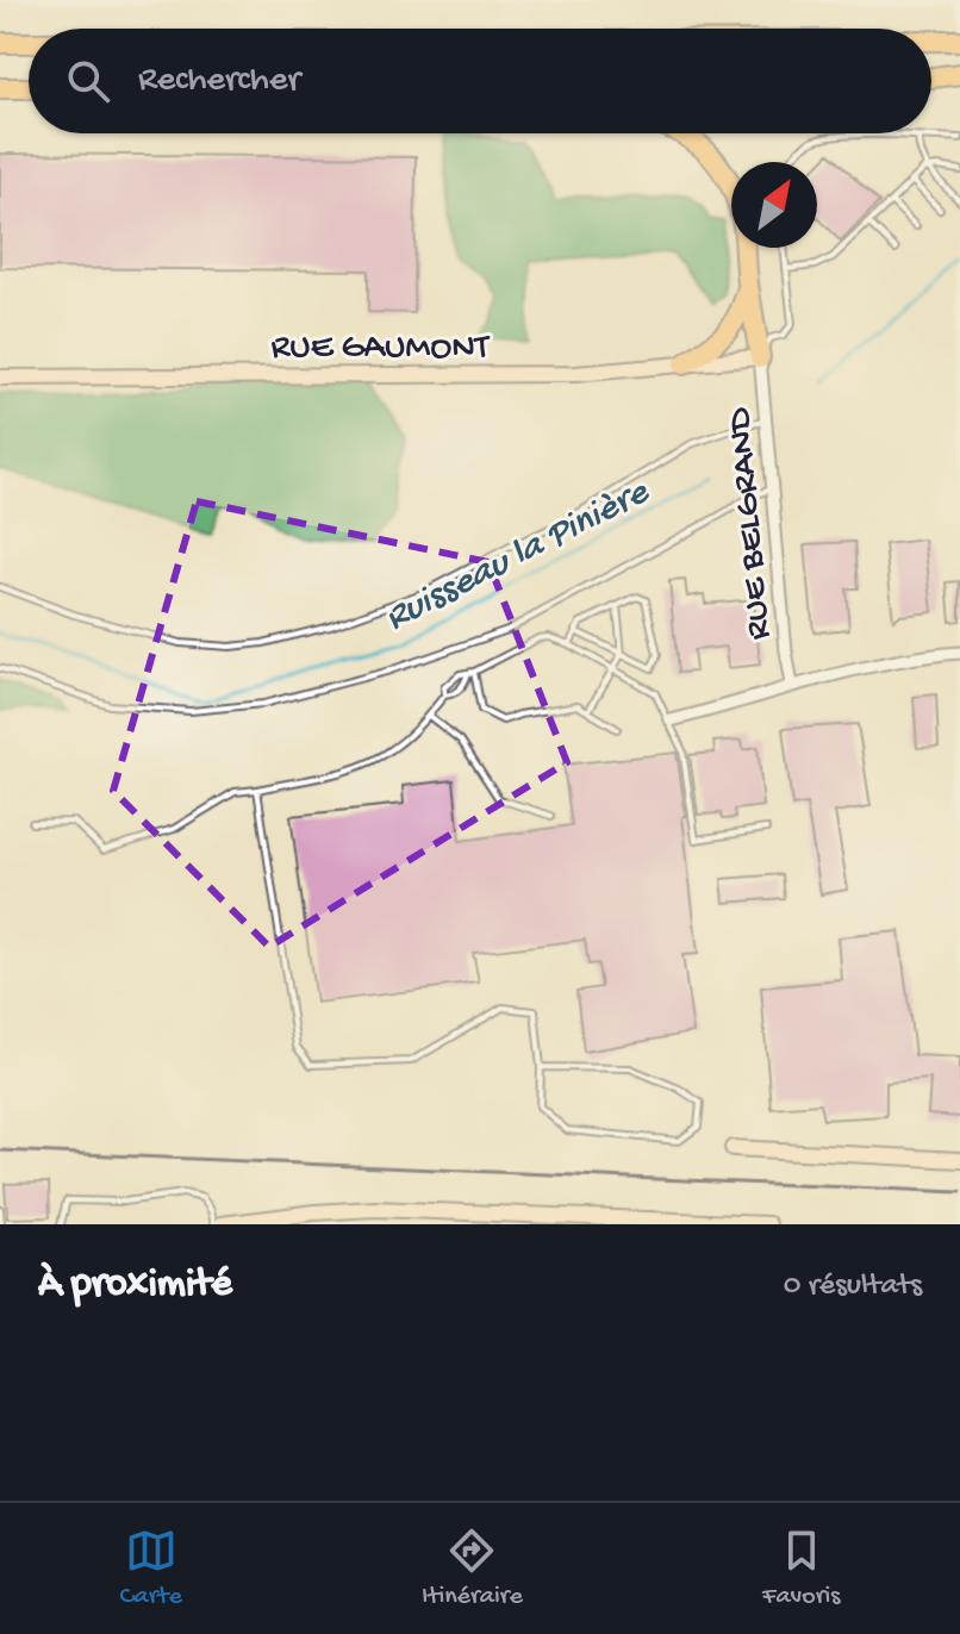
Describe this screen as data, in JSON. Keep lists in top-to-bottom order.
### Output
{
  "streets": {
    "street": ["RUE GAUMONT", "RUE BELGRAND"]
  },
  "crossings": [
    ["RUE GAUMONT", "RUE BELGRAND"]
  ],
  "water": ["Ruisseau la Pinière"],
  "north": "top right",
  "page": {
    "search": "Rechercher",
    "heading": ["À proximité", "0 résultats"],
    "nav": ["Carte", "Itinéraire", "Favoris"]
  }
}
